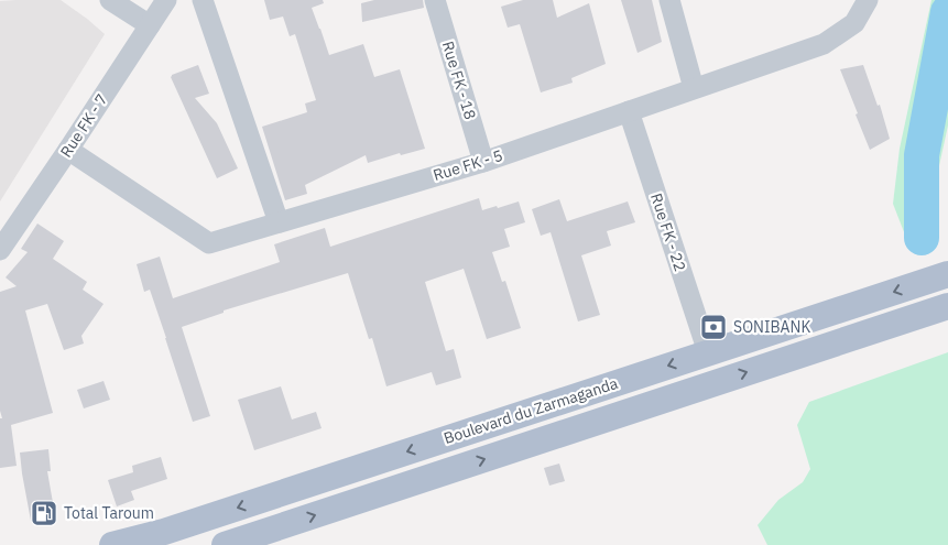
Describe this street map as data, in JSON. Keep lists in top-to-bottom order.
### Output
{
  "streets": {
    "main road": ["Boulevard du Zarmaganda"],
    "street": [
      "Rue FK - 18",
      "Rue FK - 7",
      "Rue FK - 5",
      "Rue FK - 22"
    ]
  },
  "crossings": [
    ["Rue FK - 18", "Rue FK - 5"],
    ["Rue FK - 7", "Rue FK - 5"],
    ["Rue FK - 5", "Rue FK - 22"],
    ["Rue FK - 22", "Boulevard du Zarmaganda"]
  ],
  "places": {
    "bank": ["SONIBANK"],
    "fuel station": ["Total Taroum"]
  }
}
